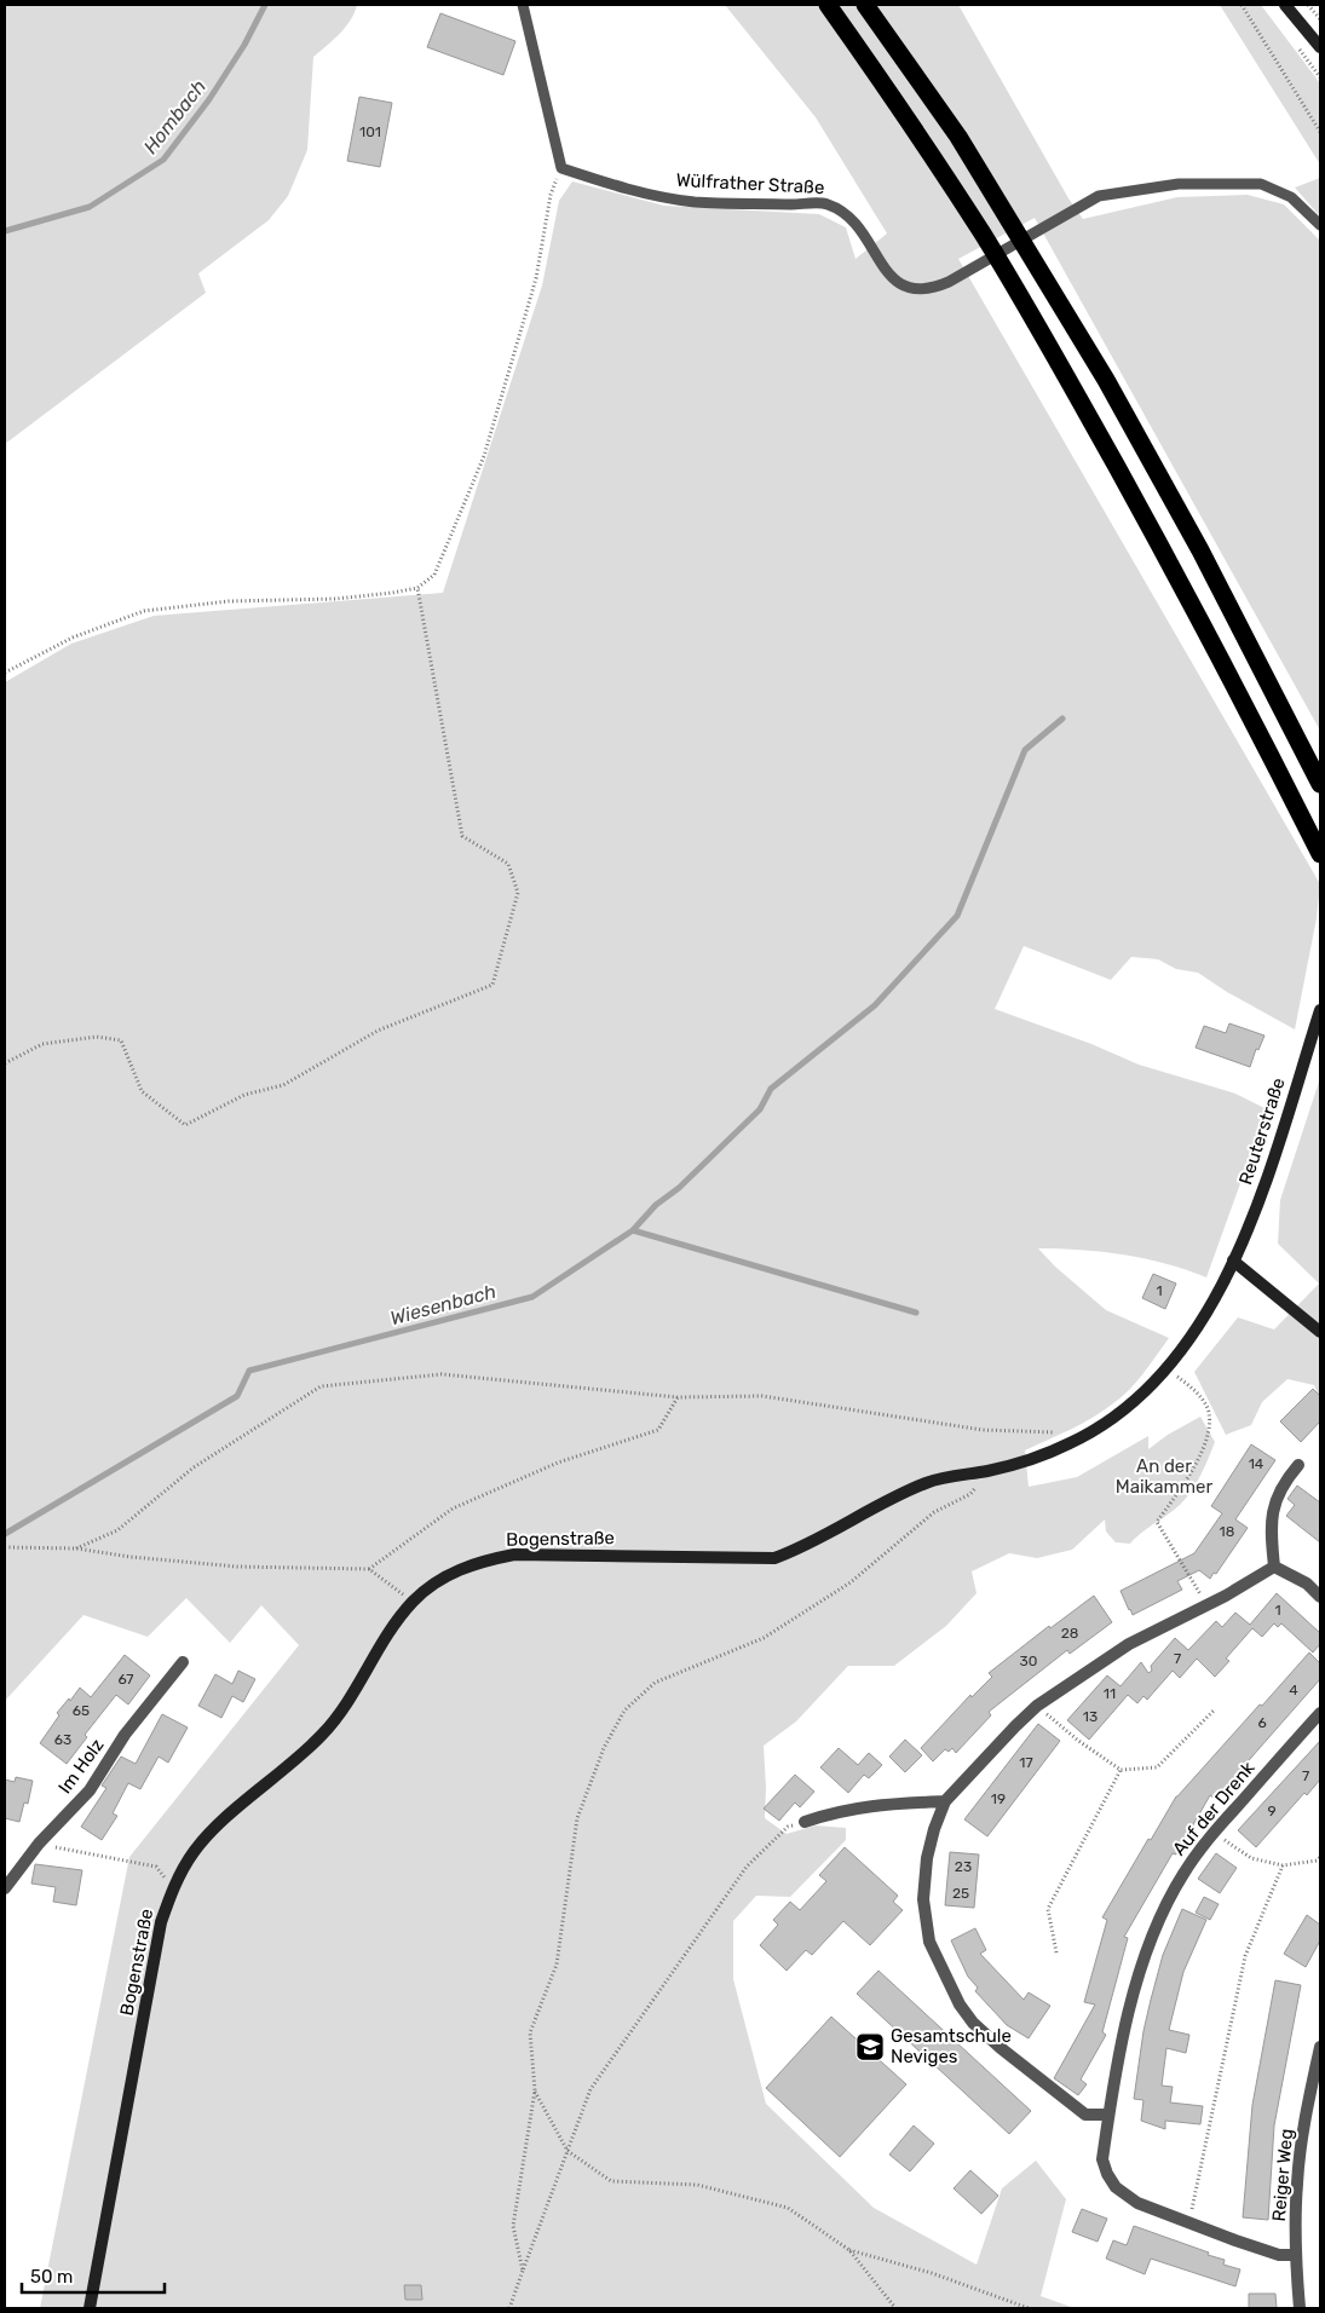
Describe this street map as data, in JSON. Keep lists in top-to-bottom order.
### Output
{
  "streets": {
    "main road": ["Reuterstraße", "Bogenstraße"],
    "street": ["Im Holz", "Auf der Drenk", "Reiger Weg"],
    "lane": ["Wülfrather Straße"]
  },
  "crossings": [
    ["Reuterstraße", "Bogenstraße"]
  ],
  "water": ["Hombach", "Wiesenbach"],
  "parks": ["An der Maikammer"],
  "places": {
    "school or university": ["Gesamtschule Neviges"]
  },
  "house_numbers": [
    "101",
    "1",
    "14",
    "18",
    "1",
    "28",
    "7",
    "30",
    "67",
    "4",
    "11",
    "65",
    "13",
    "6",
    "63",
    "17",
    "7",
    "19",
    "9",
    "23",
    "25"
  ],
  "scale_bar": "50 m"
}
